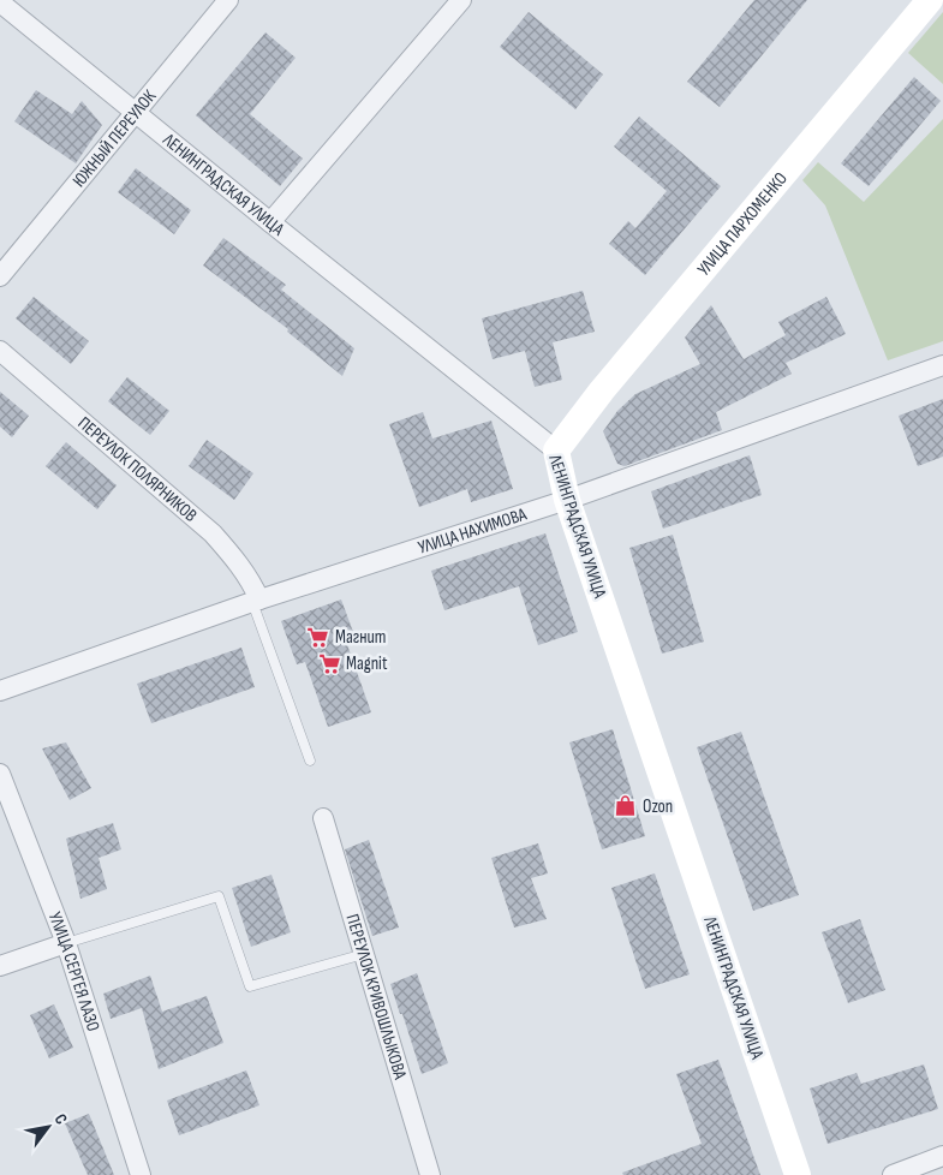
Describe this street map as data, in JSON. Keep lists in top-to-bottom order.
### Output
{
  "streets": {
    "street": [
      "ЮЖНЫЙ ПЕРЕУЛОК",
      "ЛЕНИНГРАДСКАЯ УЛИЦА",
      "УЛИЦА ПАРХОМЕНКО",
      "ПЕРЕУЛОК ПОЛЯРНИКОВ",
      "УЛИЦА НАХИМОВА",
      "УЛИЦА СЕРГЕЯ ЛАЗО",
      "ПЕРЕУЛОК КРИВОШЛЫКОВА"
    ]
  },
  "crossings": [
    ["ЮЖНЫЙ ПЕРЕУЛОК", "ЛЕНИНГРАДСКАЯ УЛИЦА"],
    ["ЛЕНИНГРАДСКАЯ УЛИЦА", "УЛИЦА ПАРХОМЕНКО"],
    ["ЛЕНИНГРАДСКАЯ УЛИЦА", "УЛИЦА НАХИМОВА"],
    ["ПЕРЕУЛОК ПОЛЯРНИКОВ", "УЛИЦА НАХИМОВА"]
  ],
  "places": {
    "supermarket": ["Магнит", "Magnit"],
    "shop": ["Ozon"]
  },
  "north": "top right"
}
